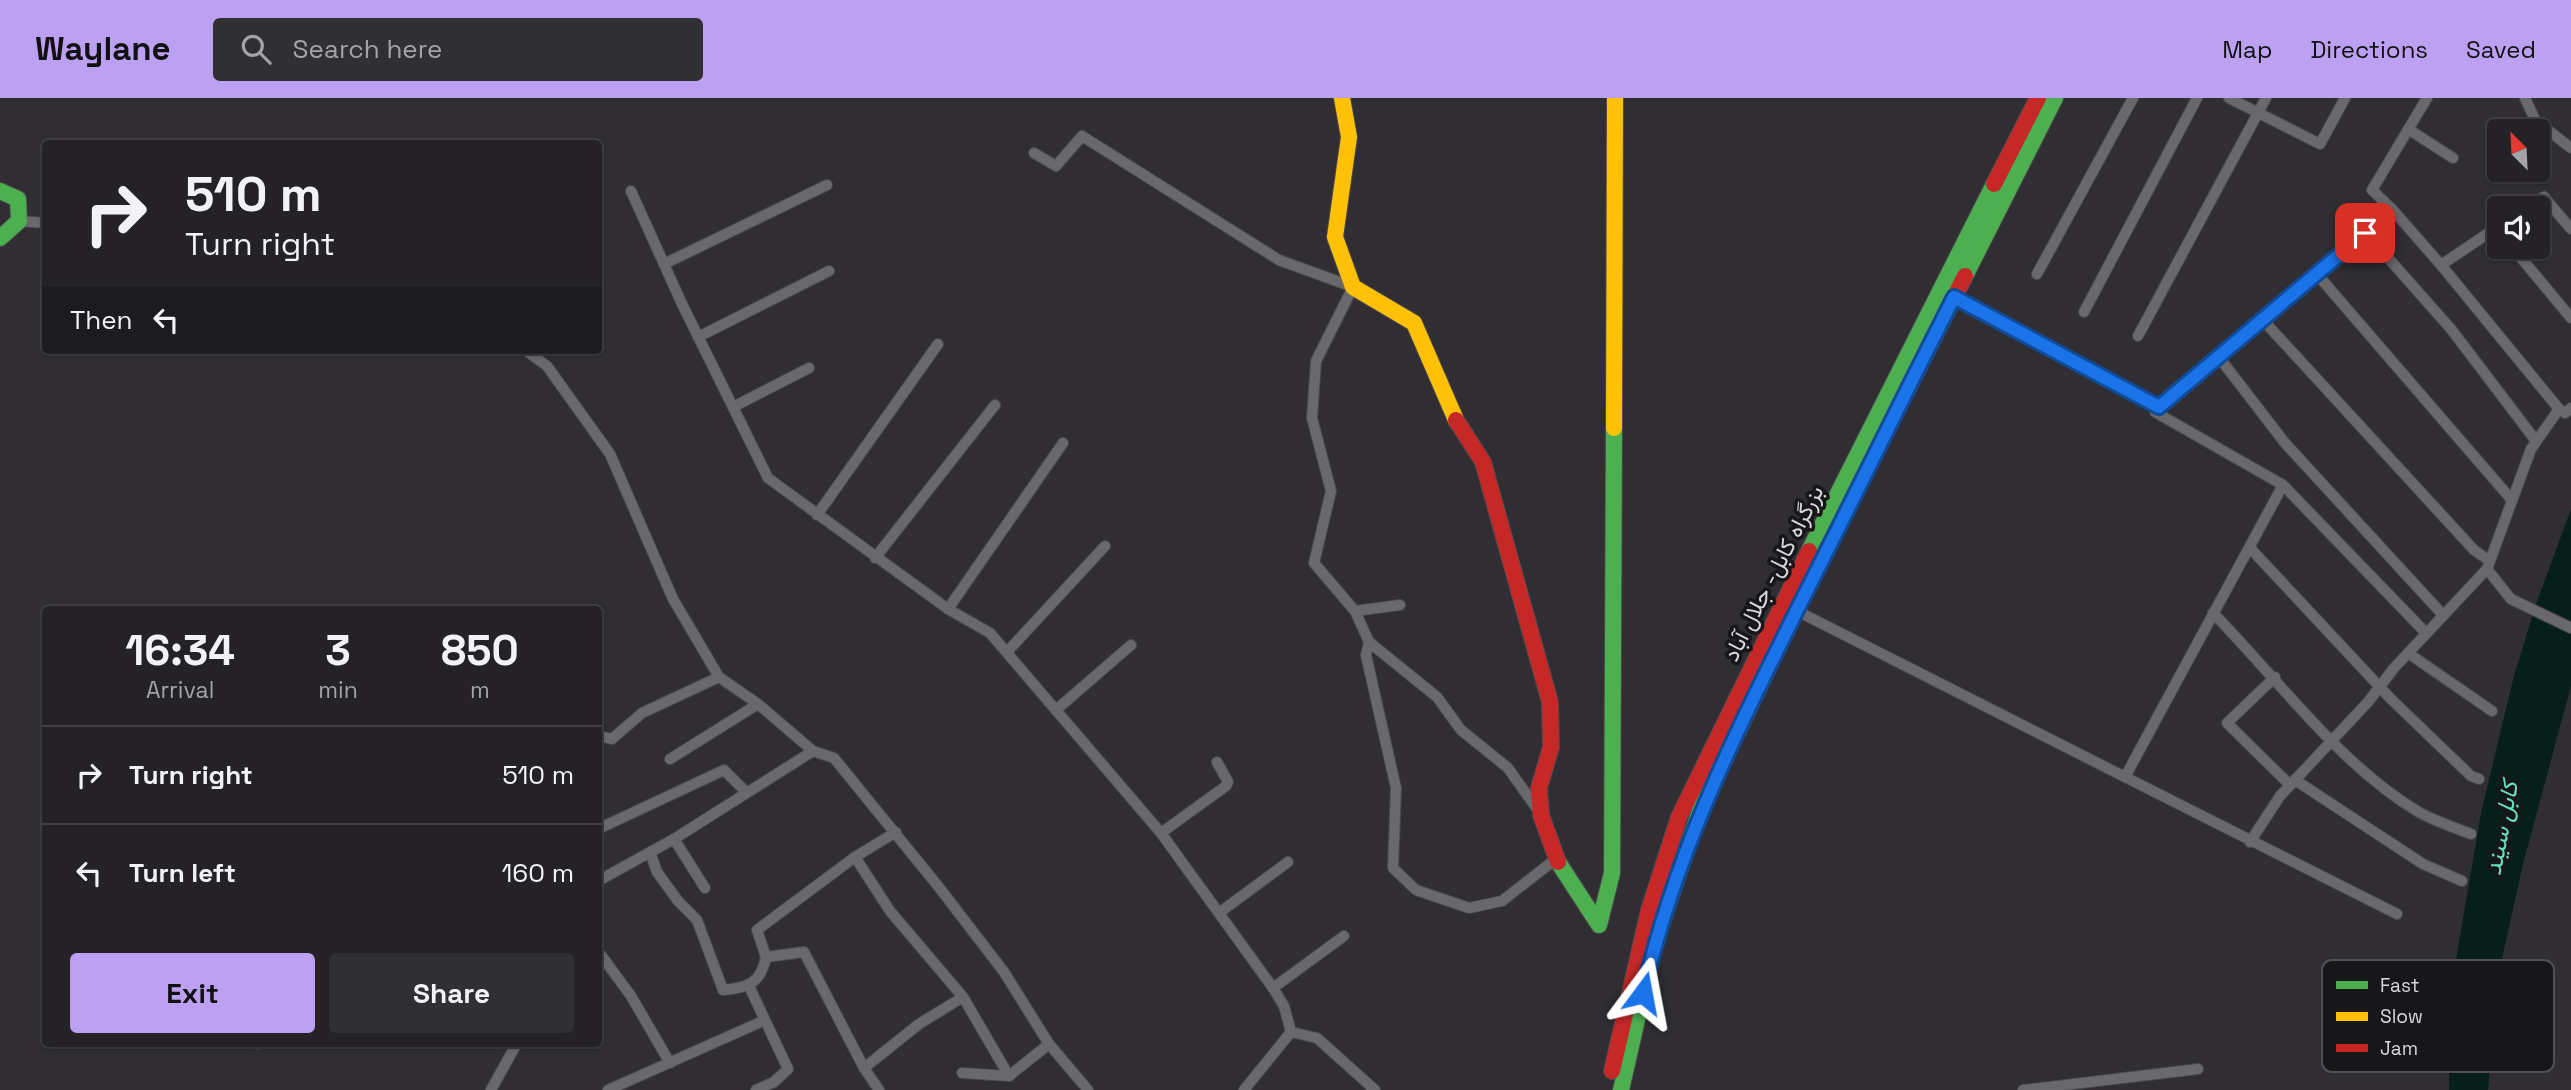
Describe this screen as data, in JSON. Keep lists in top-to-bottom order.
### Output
{
  "streets": {
    "main road": ["بزرگراه کابل- جلال آباد"]
  },
  "water": ["کابل سيند"],
  "legend": ["Fast", "Slow", "Jam"],
  "north": "top left",
  "page": {
    "header": "Waylane",
    "search": "Search here",
    "nav": ["Map", "Directions", "Saved"],
    "turn": ["510 m", "Turn right"],
    "then": "Then",
    "eta": [
      "16:34",
      "Arrival",
      "3",
      "min",
      "850",
      "m"
    ],
    "list": [
      {
        "name": "Turn right",
        "value": "510 m"
      },
      {
        "name": "Turn left",
        "value": "160 m"
      }
    ],
    "buttons": ["Exit", "Share"]
  }
}
